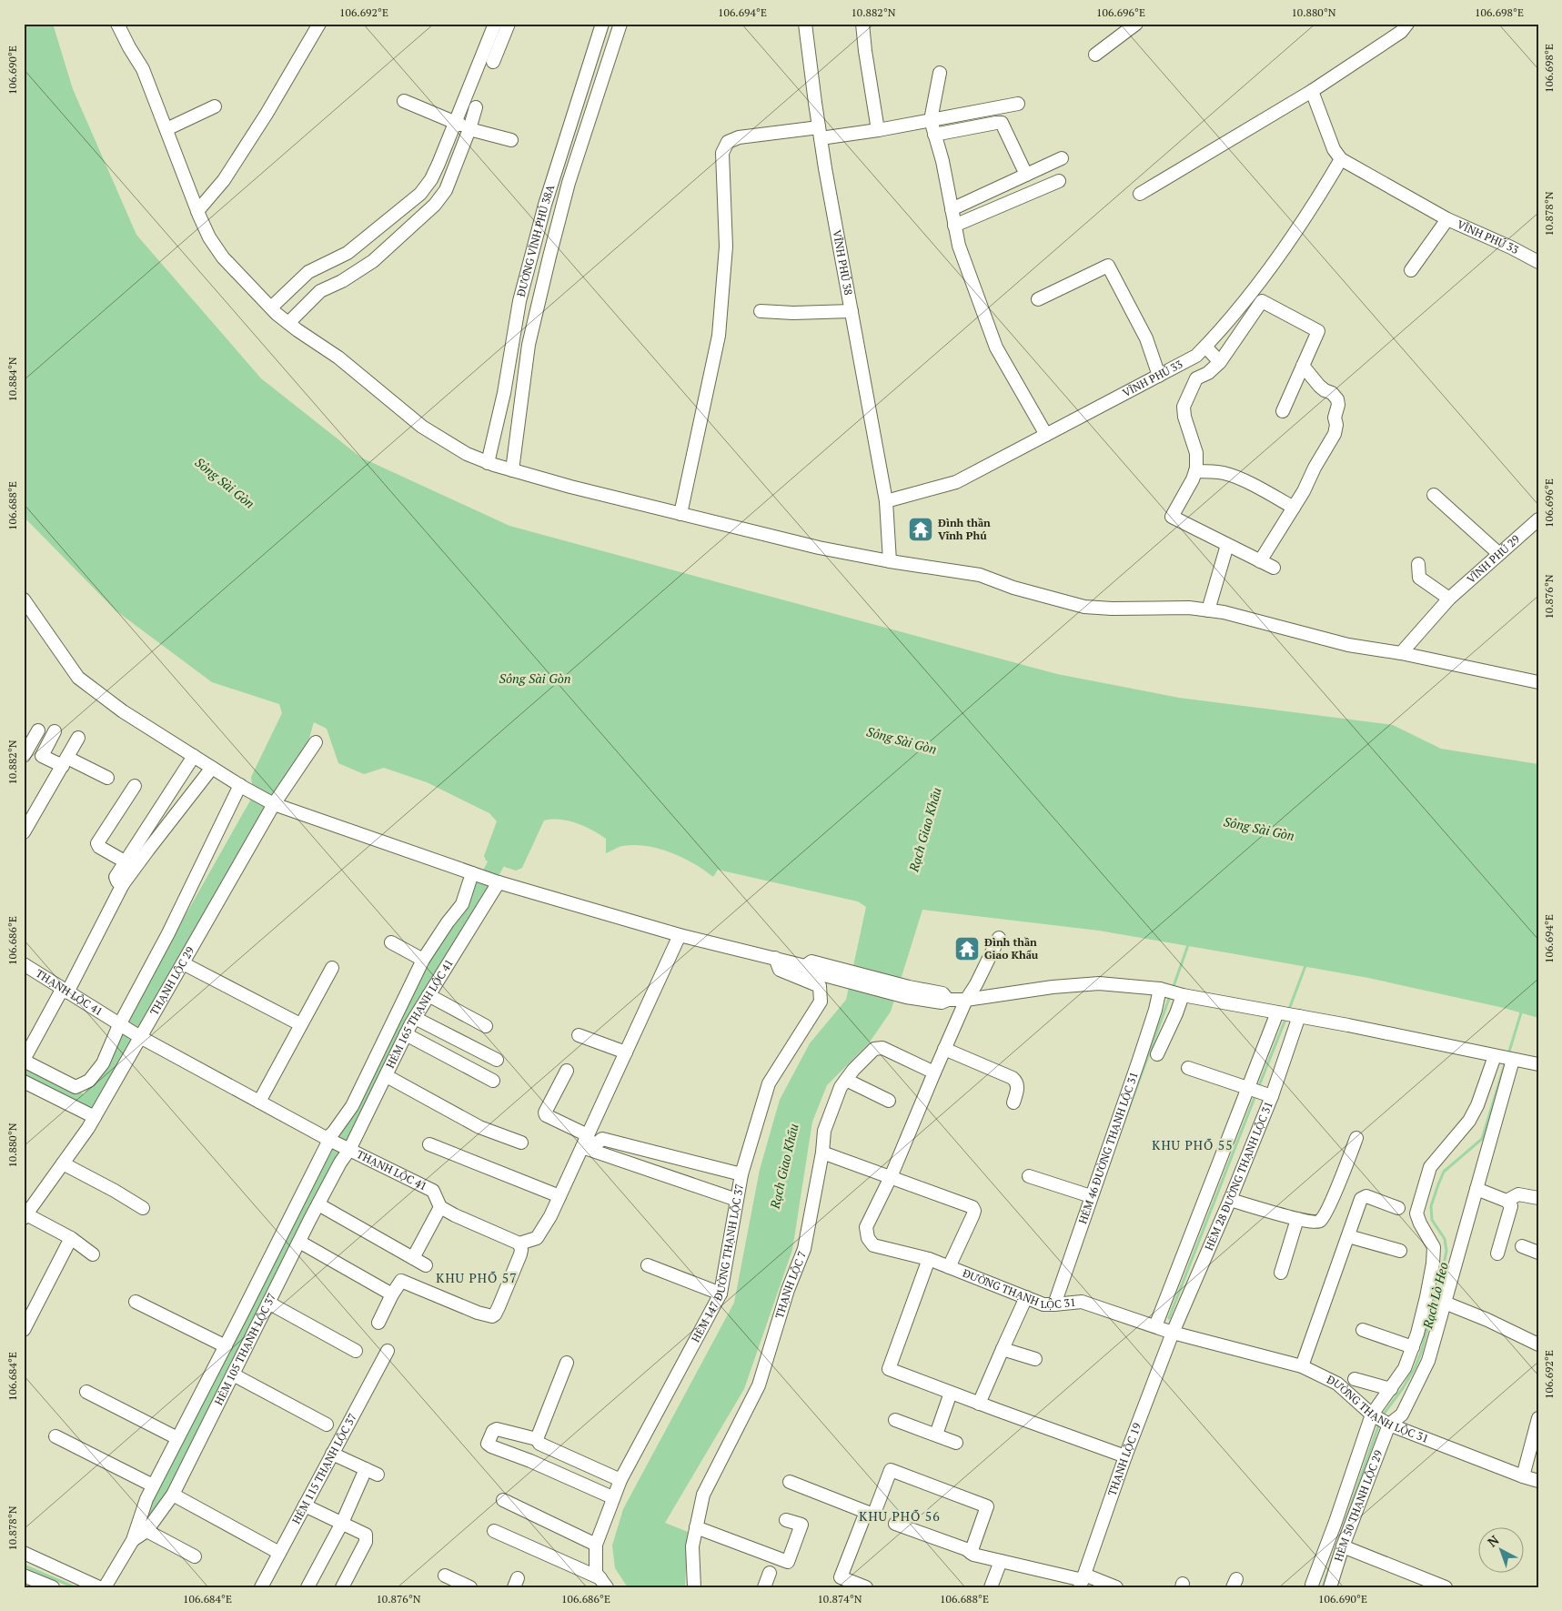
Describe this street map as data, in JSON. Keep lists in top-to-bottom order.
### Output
{
  "streets": {
    "street": [
      "VĨNH PHÚ 33",
      "ĐƯỜNG VĨNH PHÚ 38A",
      "VĨNH PHÚ 38",
      "VĨNH PHÚ 29",
      "THẠNH LỘC 29",
      "THẠNH LỘC 41",
      "HẺM 165 THẠNH LỘC 41",
      "HẺM 46 ĐƯỜNG THẠNH LỘC 31",
      "HẺM 28 ĐƯỜNG THẠNH LỘC 31",
      "HẺM 147 ĐƯỜNG THẠNH LỘC 37",
      "THẠNH LỘC 7",
      "ĐƯỜNG THẠNH LỘC 31",
      "HẺM 105 THẠNH LỘC 37",
      "THẠNH LỘC 19",
      "HẺM 115 THẠNH LỘC 37",
      "HẺM 50 THẠNH LỘC 29"
    ]
  },
  "crossings": [
    ["VĨNH PHÚ 33", "VĨNH PHÚ 38"],
    ["THẠNH LỘC 29", "THẠNH LỘC 41"],
    ["THẠNH LỘC 41", "HẺM 165 THẠNH LỘC 41"],
    ["THẠNH LỘC 41", "HẺM 105 THẠNH LỘC 37"],
    ["HẺM 165 THẠNH LỘC 41", "HẺM 105 THẠNH LỘC 37"],
    ["HẺM 46 ĐƯỜNG THẠNH LỘC 31", "ĐƯỜNG THẠNH LỘC 31"],
    ["HẺM 28 ĐƯỜNG THẠNH LỘC 31", "ĐƯỜNG THẠNH LỘC 31"],
    ["HẺM 28 ĐƯỜNG THẠNH LỘC 31", "THẠNH LỘC 19"],
    ["THẠNH LỘC 7", "ĐƯỜNG THẠNH LỘC 31"],
    ["ĐƯỜNG THẠNH LỘC 31", "THẠNH LỘC 19"],
    ["ĐƯỜNG THẠNH LỘC 31", "HẺM 50 THẠNH LỘC 29"]
  ],
  "districts": ["KHU PHỐ 55", "KHU PHỐ 57", "KHU PHỐ 56"],
  "water": ["Sông Sài Gòn", "Rạch Giao Khẩu", "Rạch Lò Heo"],
  "places": {
    "temple": ["Đình thần Vĩnh Phú", "Đình thần Giao Khẩu"]
  },
  "north": "top left",
  "coordinates": [
    "106.692°E",
    "106.694°E",
    "10.882°N",
    "106.696°E",
    "10.880°N",
    "106.698°E",
    "106.690°E",
    "10.878°N",
    "10.884°N",
    "106.688°E",
    "10.876°N",
    "106.686°E",
    "106.684°E",
    "10.874°N"
  ]
}
